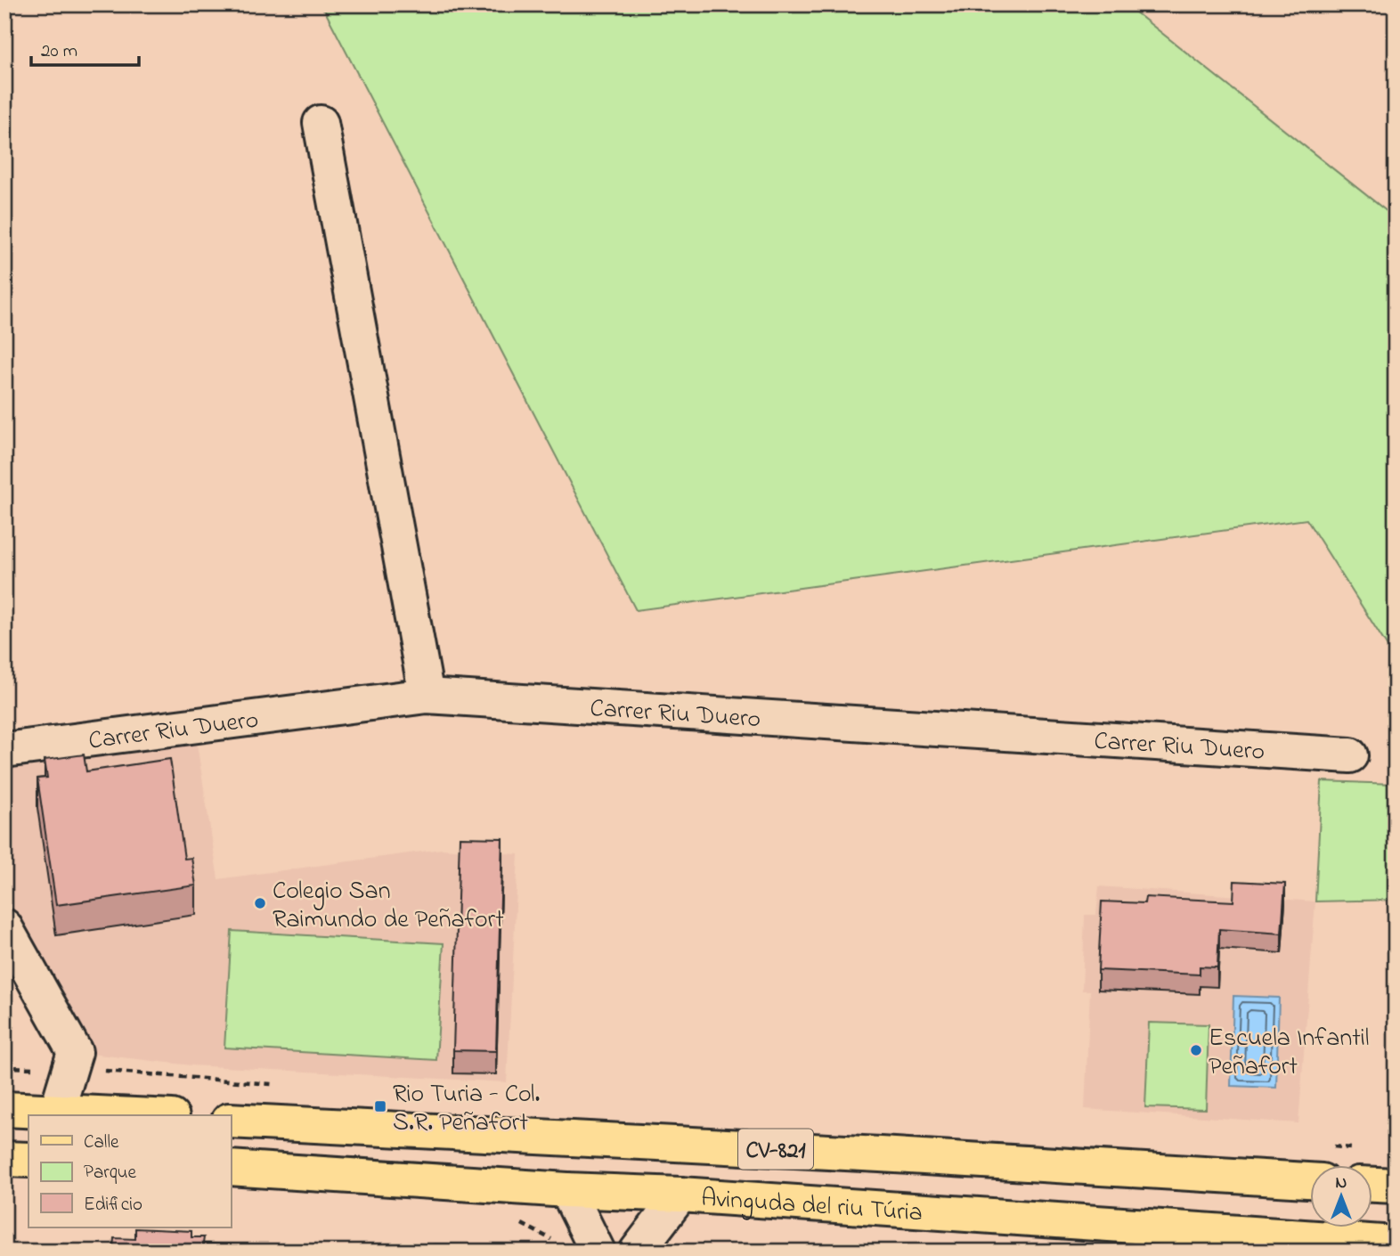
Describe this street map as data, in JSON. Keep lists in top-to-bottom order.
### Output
{
  "streets": {
    "main road": ["CV-821", "Avinguda del riu Túria"],
    "street": ["Carrer Riu Duero"]
  },
  "places": {
    "other": ["Colegio San Raimundo de Peñafort", "Escuela Infantil Peñafort"],
    "transit": ["Rio Turia - Col. S.R. Peñafort"]
  },
  "legend": ["Calle", "Parque", "Edificio"],
  "scale_bar": "20 m",
  "north": "top"
}
